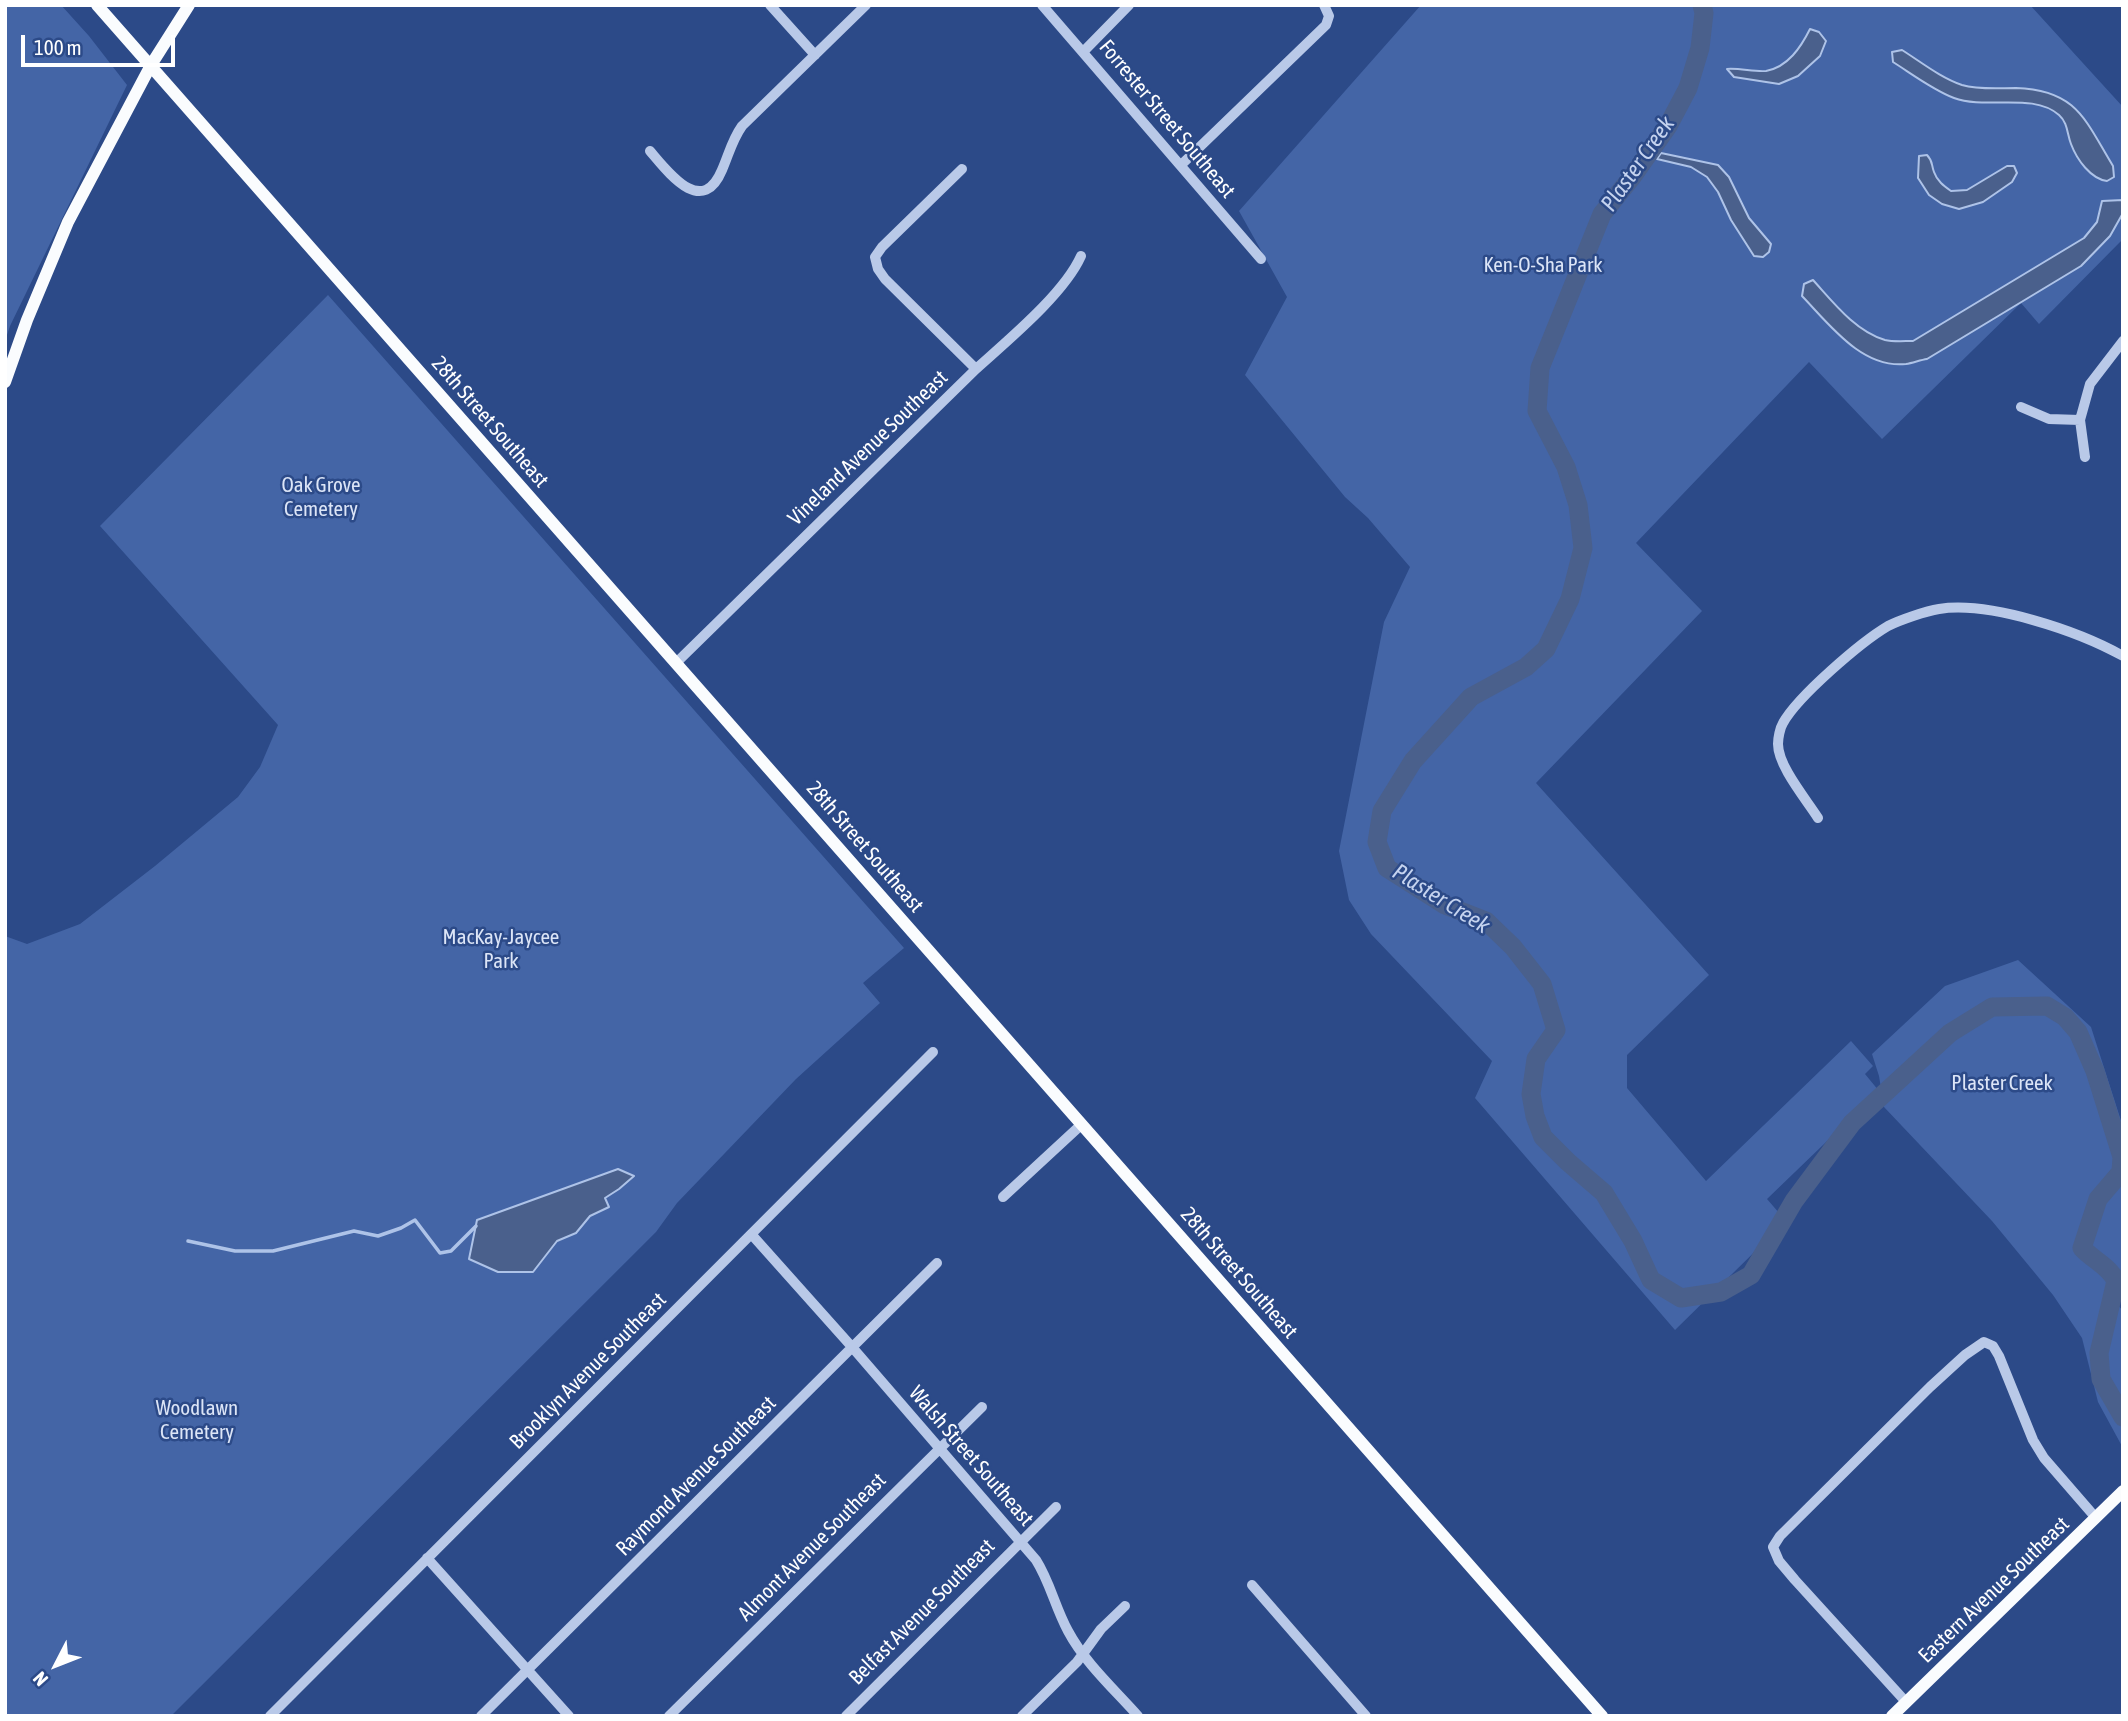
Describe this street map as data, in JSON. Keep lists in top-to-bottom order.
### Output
{
  "streets": {
    "main road": ["28th Street Southeast", "Eastern Avenue Southeast"],
    "street": [
      "Forrester Street Southeast",
      "Vineland Avenue Southeast",
      "Brooklyn Avenue Southeast",
      "Walsh Street Southeast",
      "Raymond Avenue Southeast",
      "Almont Avenue Southeast",
      "Belfast Avenue Southeast"
    ]
  },
  "crossings": [
    ["28th Street Southeast", "Vineland Avenue Southeast"],
    ["Brooklyn Avenue Southeast", "Walsh Street Southeast"],
    ["Walsh Street Southeast", "Raymond Avenue Southeast"],
    ["Walsh Street Southeast", "Almont Avenue Southeast"],
    ["Walsh Street Southeast", "Belfast Avenue Southeast"]
  ],
  "water": ["Plaster Creek"],
  "parks": [
    "Ken-O-Sha Park",
    "Oak Grove Cemetery",
    "MacKay-Jaycee Park",
    "Plaster Creek",
    "Woodlawn Cemetery"
  ],
  "scale_bar": "100 m",
  "north": "bottom left"
}
